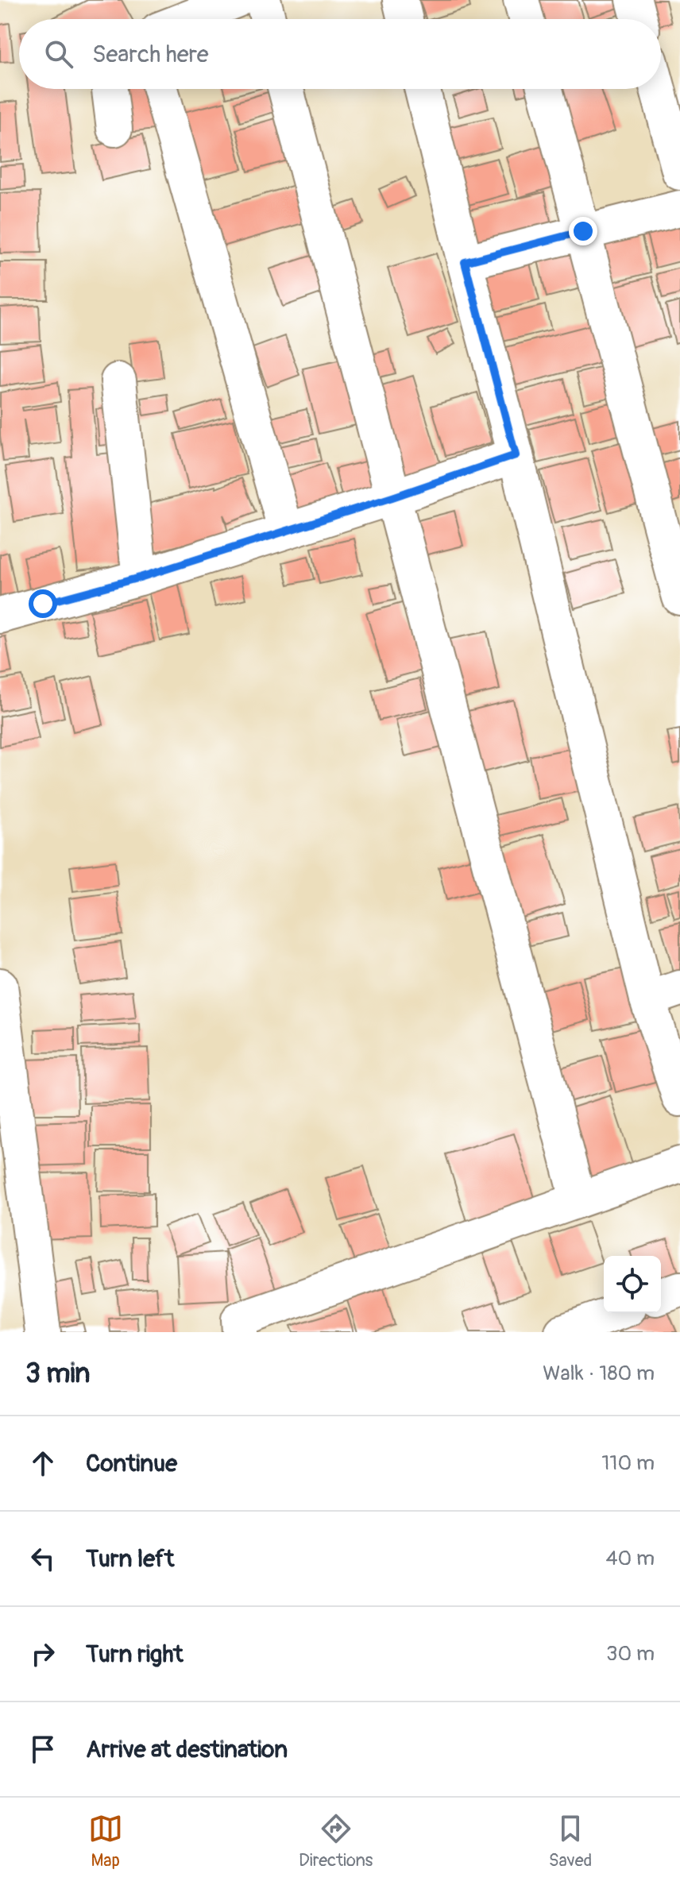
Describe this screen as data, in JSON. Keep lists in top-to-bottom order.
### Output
{
  "page": {
    "search": "Search here",
    "heading": ["3 min", "Walk · 180 m"],
    "list": [
      ["Continue", "110 m"],
      ["Turn left", "40 m"],
      ["Turn right", "30 m"],
      "Arrive at destination"
    ],
    "nav": ["Map", "Directions", "Saved"]
  }
}
